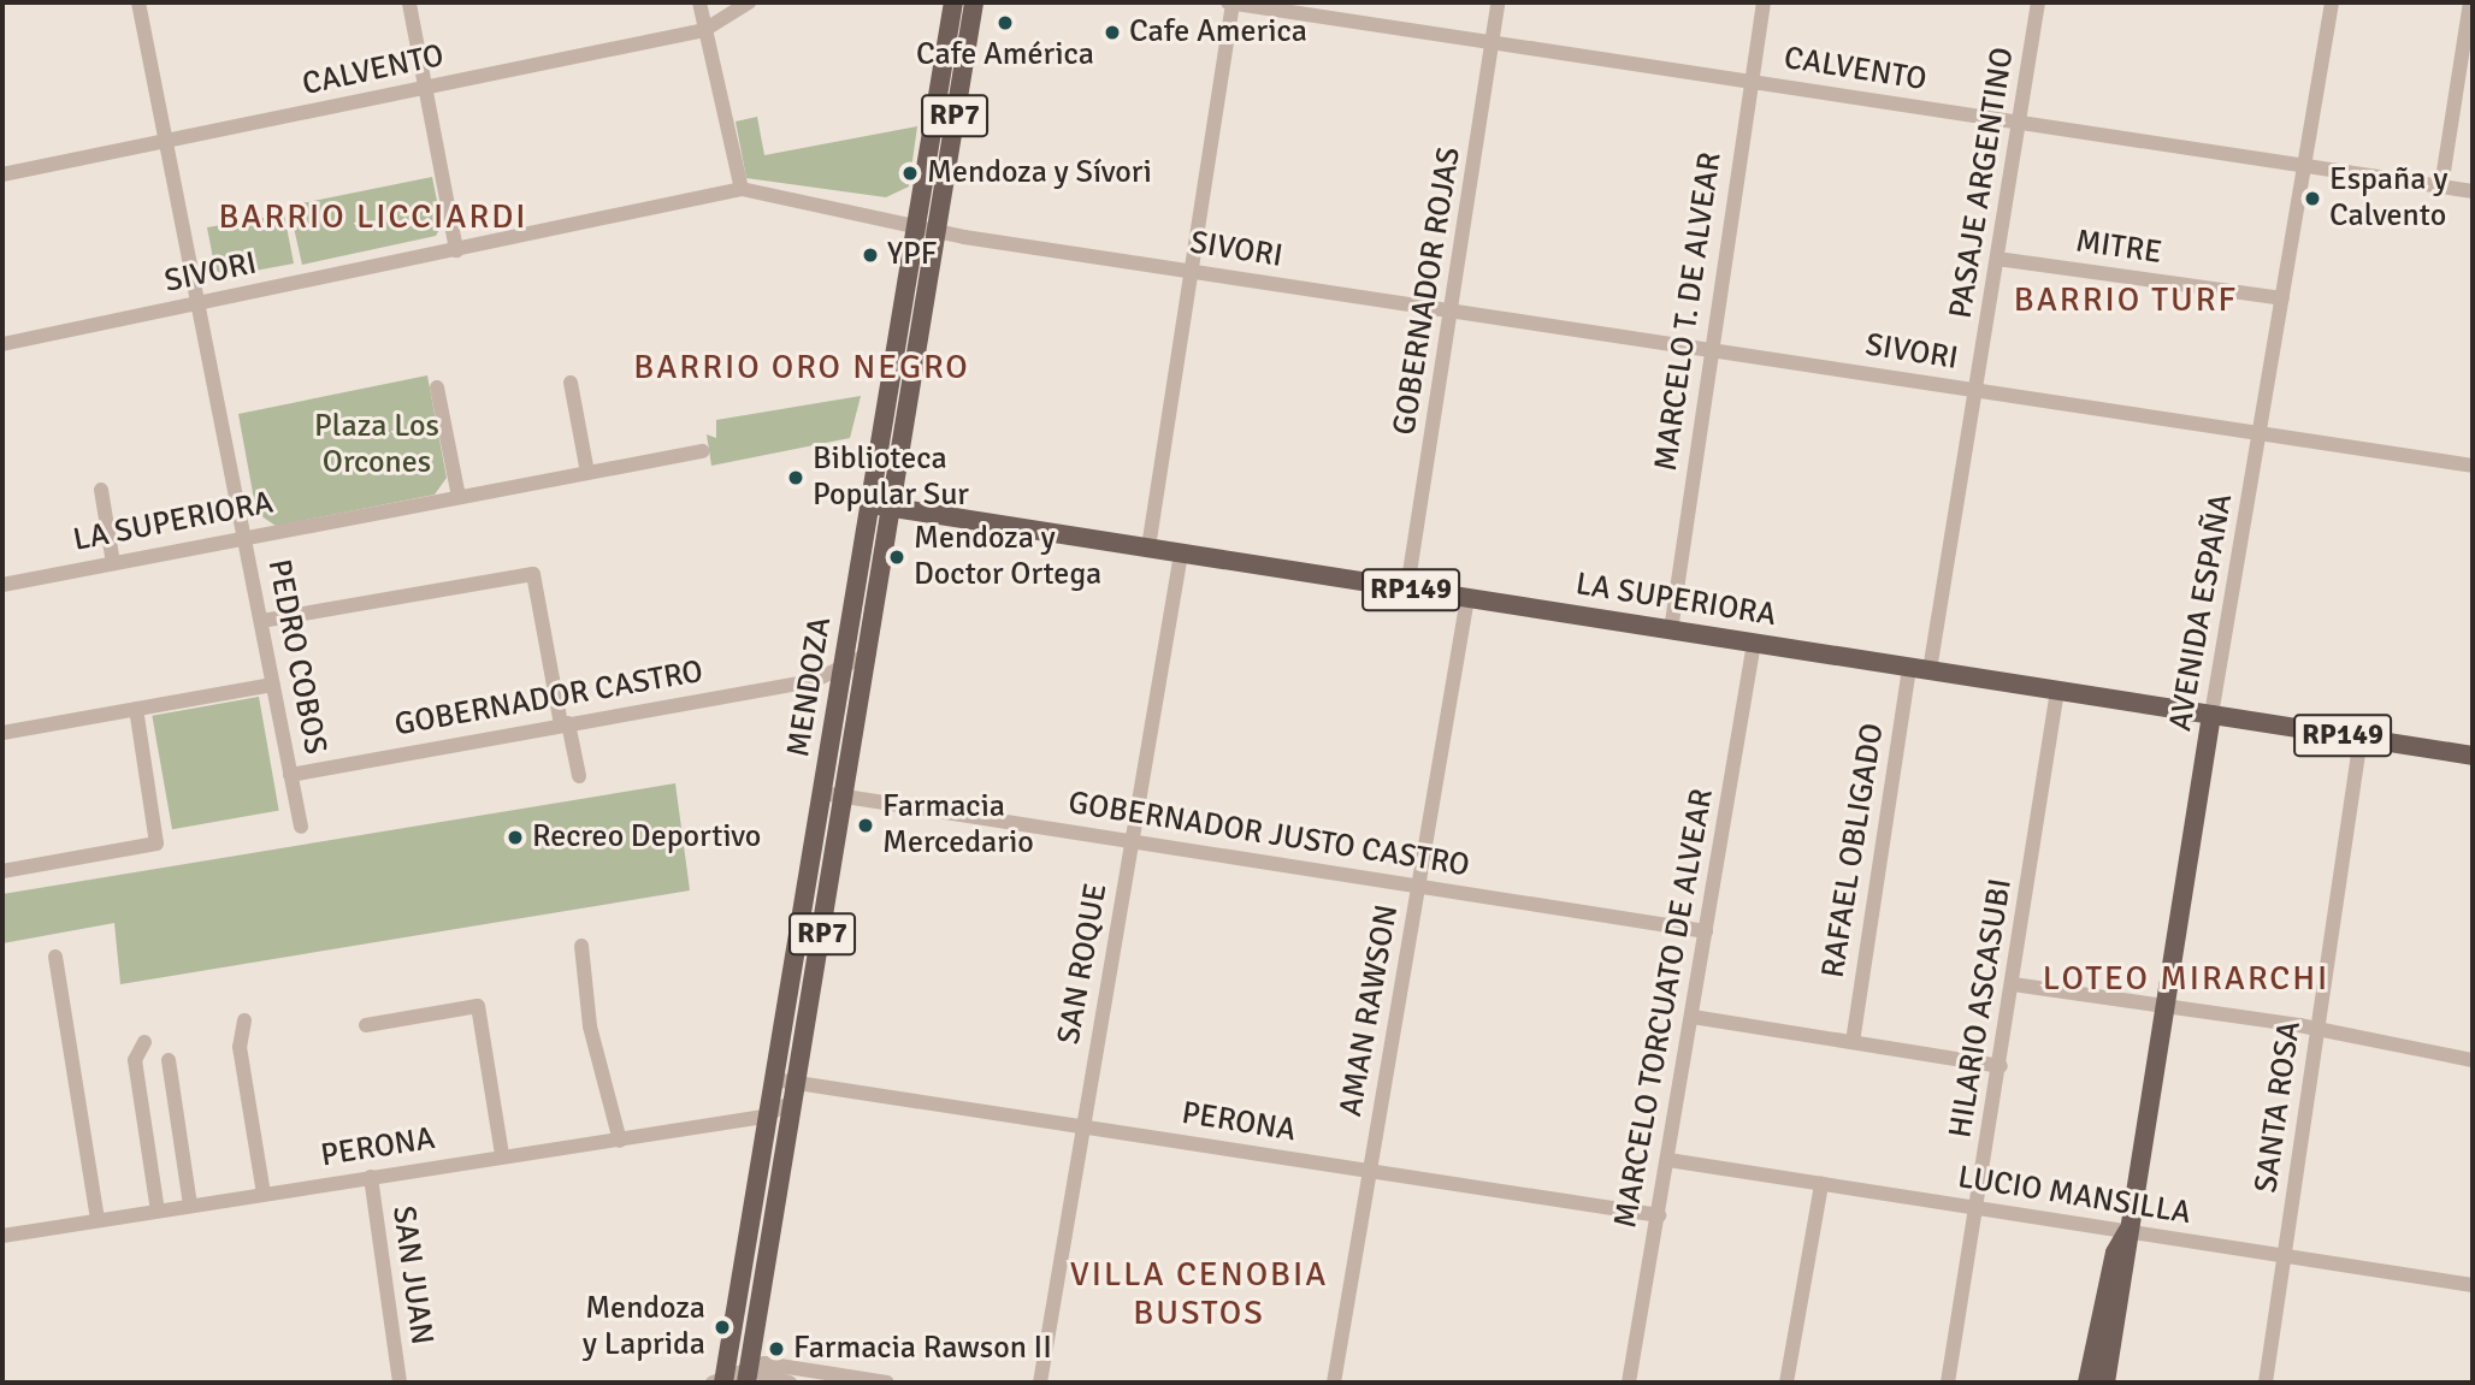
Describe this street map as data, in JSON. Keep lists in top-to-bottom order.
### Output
{
  "streets": {
    "main road": [
      "RP7",
      "LA SUPERIORA",
      "RP149",
      "AVENIDA ESPAÑA",
      "MENDOZA"
    ],
    "street": [
      "CALVENTO",
      "PASAJE ARGENTINO",
      "MITRE",
      "SIVORI",
      "GOBERNADOR ROJAS",
      "MARCELO T. DE ALVEAR",
      "PEDRO COBOS",
      "GOBERNADOR CASTRO",
      "GOBERNADOR JUSTO CASTRO",
      "RAFAEL OBLIGADO",
      "SAN ROQUE",
      "MARCELO TORCUATO DE ALVEAR",
      "HILARIO ASCASUBI",
      "AMAN RAWSON",
      "SANTA ROSA",
      "PERONA",
      "LUCIO MANSILLA",
      "SAN JUAN"
    ]
  },
  "crossings": [
    ["CALVENTO", "PASAJE ARGENTINO"],
    ["CALVENTO", "GOBERNADOR ROJAS"],
    ["CALVENTO", "MARCELO T. DE ALVEAR"],
    ["CALVENTO", "AVENIDA ESPAÑA"],
    ["CALVENTO", "PEDRO COBOS"],
    ["PASAJE ARGENTINO", "MITRE"],
    ["PASAJE ARGENTINO", "SIVORI"],
    ["PASAJE ARGENTINO", "LA SUPERIORA"],
    ["MITRE", "AVENIDA ESPAÑA"],
    ["SIVORI", "GOBERNADOR ROJAS"],
    ["SIVORI", "MARCELO T. DE ALVEAR"],
    ["SIVORI", "AVENIDA ESPAÑA"],
    ["SIVORI", "PEDRO COBOS"],
    ["SIVORI", "MENDOZA"],
    ["GOBERNADOR ROJAS", "LA SUPERIORA"],
    ["MARCELO T. DE ALVEAR", "LA SUPERIORA"],
    ["LA SUPERIORA", "AVENIDA ESPAÑA"],
    ["LA SUPERIORA", "PEDRO COBOS"],
    ["LA SUPERIORA", "MENDOZA"],
    ["LA SUPERIORA", "RAFAEL OBLIGADO"],
    ["LA SUPERIORA", "SAN ROQUE"],
    ["LA SUPERIORA", "MARCELO TORCUATO DE ALVEAR"],
    ["LA SUPERIORA", "HILARIO ASCASUBI"],
    ["LA SUPERIORA", "AMAN RAWSON"],
    ["LA SUPERIORA", "SANTA ROSA"],
    ["AVENIDA ESPAÑA", "LUCIO MANSILLA"],
    ["PEDRO COBOS", "GOBERNADOR CASTRO"],
    ["MENDOZA", "GOBERNADOR CASTRO"],
    ["MENDOZA", "GOBERNADOR JUSTO CASTRO"],
    ["MENDOZA", "PERONA"],
    ["GOBERNADOR JUSTO CASTRO", "SAN ROQUE"],
    ["GOBERNADOR JUSTO CASTRO", "MARCELO TORCUATO DE ALVEAR"],
    ["GOBERNADOR JUSTO CASTRO", "AMAN RAWSON"],
    ["SAN ROQUE", "PERONA"],
    ["MARCELO TORCUATO DE ALVEAR", "PERONA"],
    ["MARCELO TORCUATO DE ALVEAR", "LUCIO MANSILLA"],
    ["HILARIO ASCASUBI", "LUCIO MANSILLA"],
    ["AMAN RAWSON", "PERONA"],
    ["SANTA ROSA", "LUCIO MANSILLA"],
    ["PERONA", "SAN JUAN"]
  ],
  "districts": [
    "BARRIO LICCIARDI",
    "BARRIO TURF",
    "BARRIO ORO NEGRO",
    "LOTEO MIRARCHI",
    "VILLA CENOBIA BUSTOS"
  ],
  "parks": ["Plaza Los Orcones"],
  "places": [
    "Cafe América",
    "Cafe America",
    "Mendoza y Sívori",
    "España y Calvento",
    "YPF",
    "Biblioteca Popular Sur",
    "Mendoza y Doctor Ortega",
    "Farmacia Mercedario",
    "Recreo Deportivo",
    "Mendoza y Laprida",
    "Farmacia Rawson II"
  ]
}
